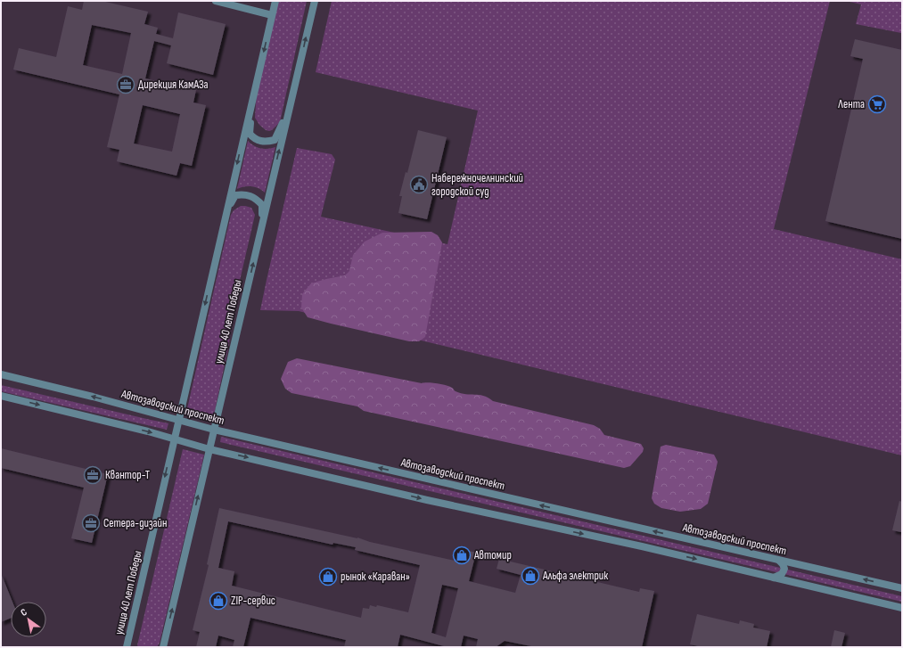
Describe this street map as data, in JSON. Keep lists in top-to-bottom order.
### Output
{
  "streets": {
    "street": ["улица 40 лет Победы", "Автозаводский проспект"]
  },
  "crossings": [
    ["улица 40 лет Победы", "Автозаводский проспект"]
  ],
  "places": {
    "office": ["Дирекция КамАЗа", "Квантор-Т", "Сетера-дизайн"],
    "supermarket": ["Лента"],
    "public building": ["Набережночелнинский городской суд"],
    "shop": [
      "Автомир",
      "Альфа электрик",
      "рынок «Караван»",
      "ZIP-сервис"
    ]
  },
  "north": "top left"
}
